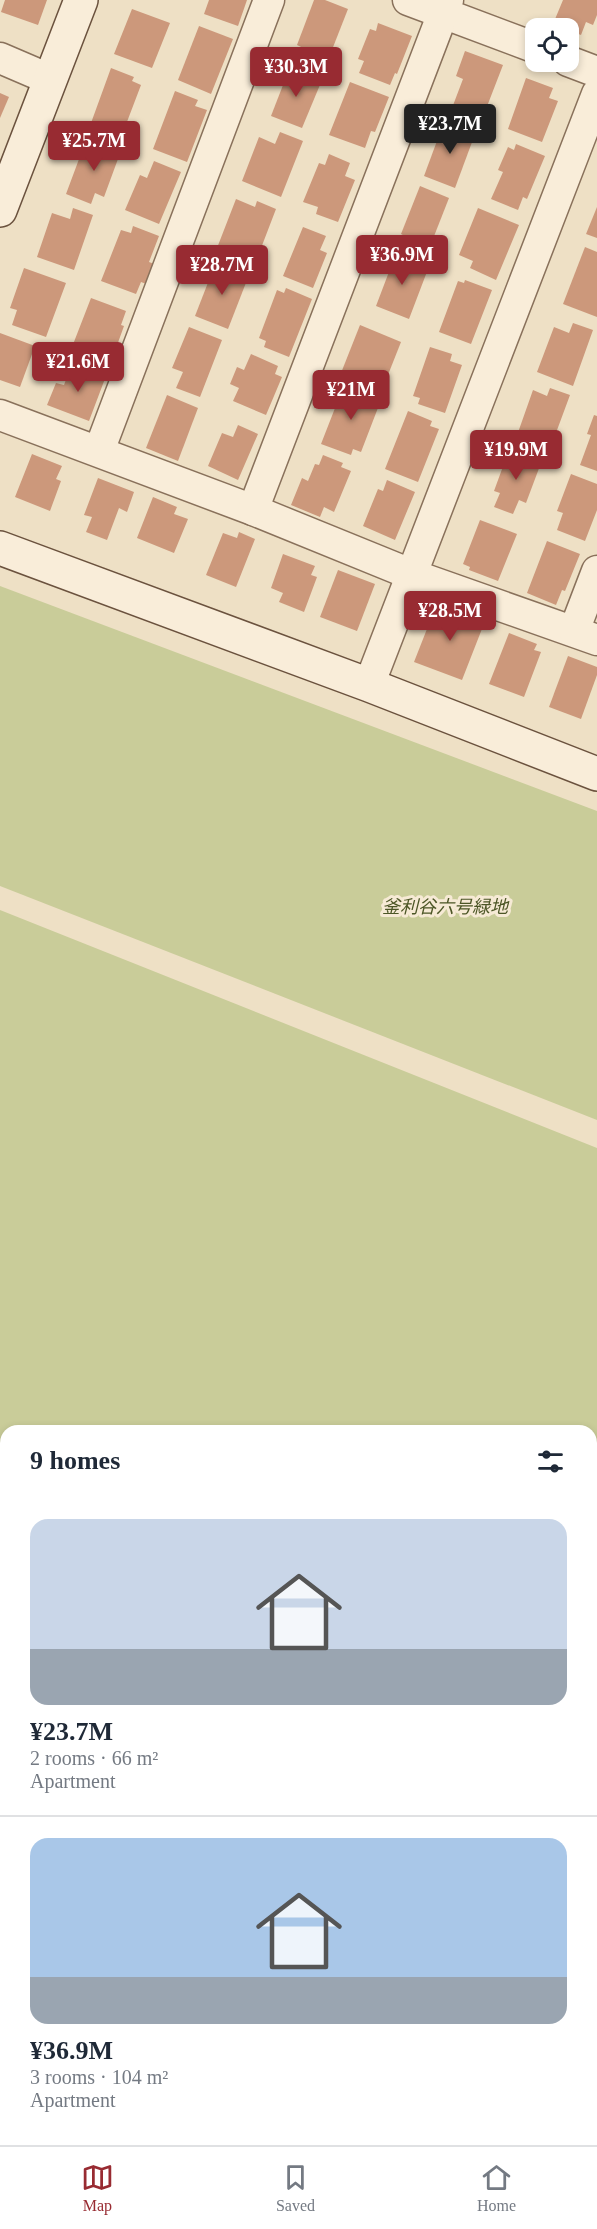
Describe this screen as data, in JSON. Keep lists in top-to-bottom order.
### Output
{
  "parks": ["釜利谷六号緑地"],
  "page": {
    "price": [
      "¥30.3M",
      "¥23.7M",
      "¥25.7M",
      "¥36.9M",
      "¥28.7M",
      "¥21.6M",
      "¥21M",
      "¥19.9M",
      "¥28.5M"
    ],
    "heading": "9 homes",
    "list": [
      {
        "name": "¥23.7M",
        "note": "2 rooms · 66 m² · Apartment"
      },
      {
        "name": "¥36.9M",
        "note": "3 rooms · 104 m² · Apartment"
      }
    ],
    "tabs": ["Map", "Saved", "Home"]
  }
}
